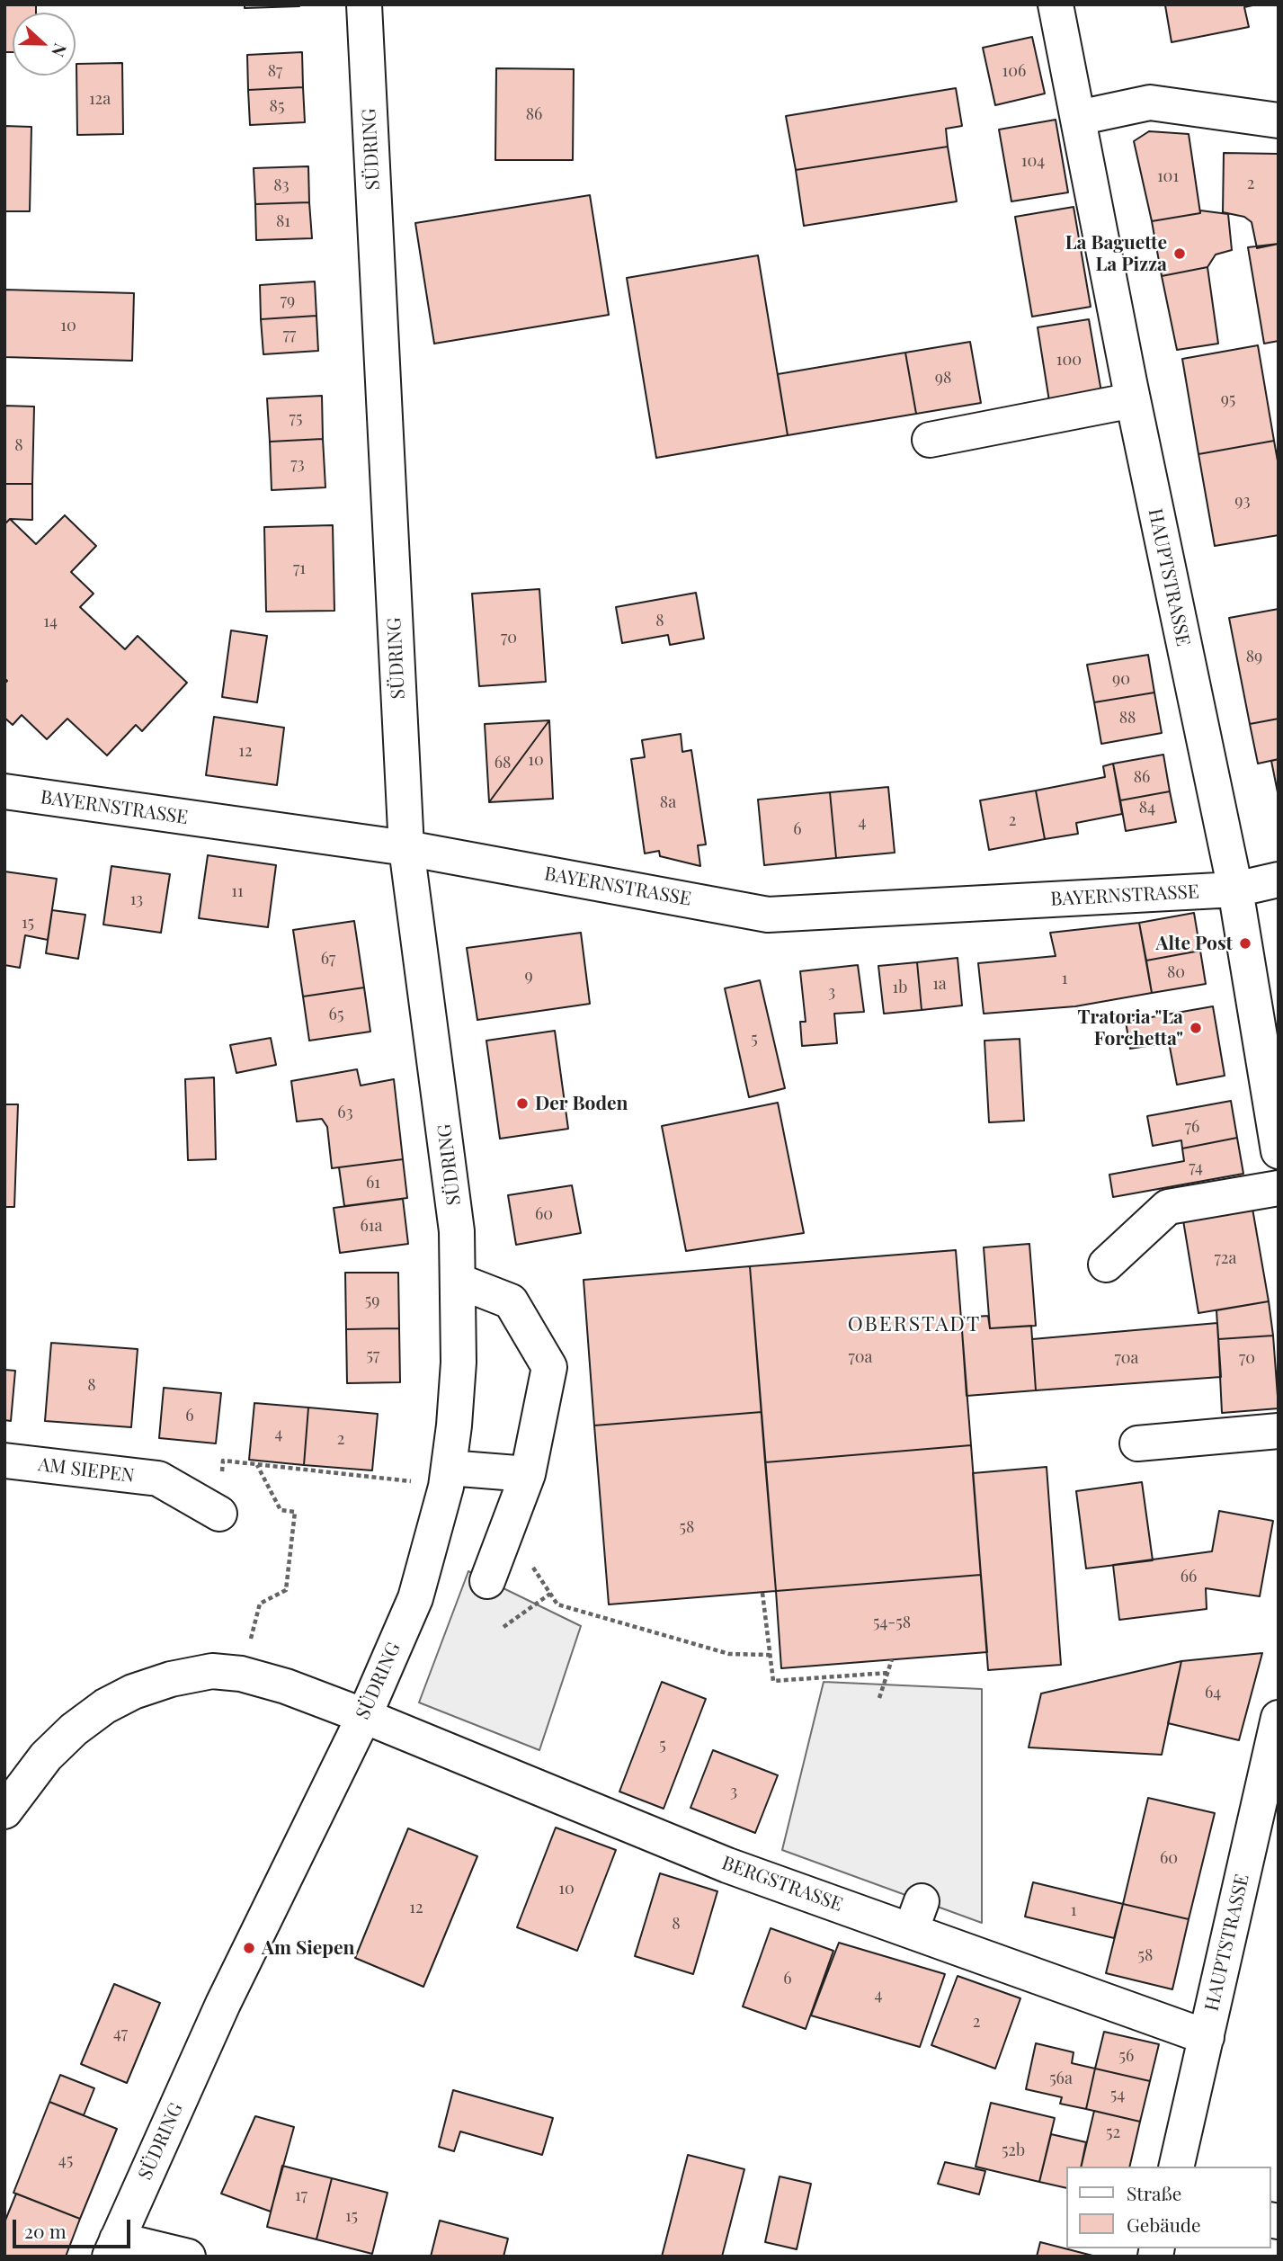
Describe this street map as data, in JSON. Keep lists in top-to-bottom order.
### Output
{
  "streets": {
    "street": [
      "SÜDRING",
      "HAUPTSTRASSE",
      "BAYERNSTRASSE",
      "AM SIEPEN",
      "BERGSTRASSE"
    ]
  },
  "crossings": [
    ["SÜDRING", "BAYERNSTRASSE"],
    ["SÜDRING", "BERGSTRASSE"],
    ["HAUPTSTRASSE", "BAYERNSTRASSE"],
    ["HAUPTSTRASSE", "BERGSTRASSE"]
  ],
  "districts": ["OBERSTADT"],
  "places": [
    "La Baguette La Pizza",
    "Alte Post",
    "Tratoria \"La Forchetta\"",
    "Der Boden",
    "Am Siepen"
  ],
  "house_numbers": [
    "87",
    "106",
    "12a",
    "85",
    "86",
    "104",
    "101",
    "2",
    "83",
    "81",
    "79",
    "10",
    "77",
    "100",
    "98",
    "95",
    "75",
    "8",
    "73",
    "93",
    "71",
    "8",
    "14",
    "70",
    "89",
    "90",
    "88",
    "12",
    "10",
    "68",
    "86",
    "8a",
    "84",
    "2",
    "4",
    "6",
    "11",
    "13",
    "15",
    "67",
    "80",
    "9",
    "1",
    "1a",
    "1b",
    "3",
    "65",
    "5",
    "63",
    "76",
    "74",
    "61",
    "60",
    "61a",
    "72a",
    "59",
    "57",
    "70a",
    "70a",
    "70",
    "8",
    "6",
    "4",
    "2",
    "58",
    "66",
    "54-58",
    "64",
    "5",
    "3",
    "60",
    "10",
    "12",
    "1",
    "8",
    "58",
    "6",
    "4",
    "2",
    "47",
    "56",
    "56a",
    "54",
    "52",
    "52b",
    "45",
    "17",
    "15"
  ],
  "legend": ["Straße", "Gebäude"],
  "scale_bar": "20 m",
  "north": "right"
}
